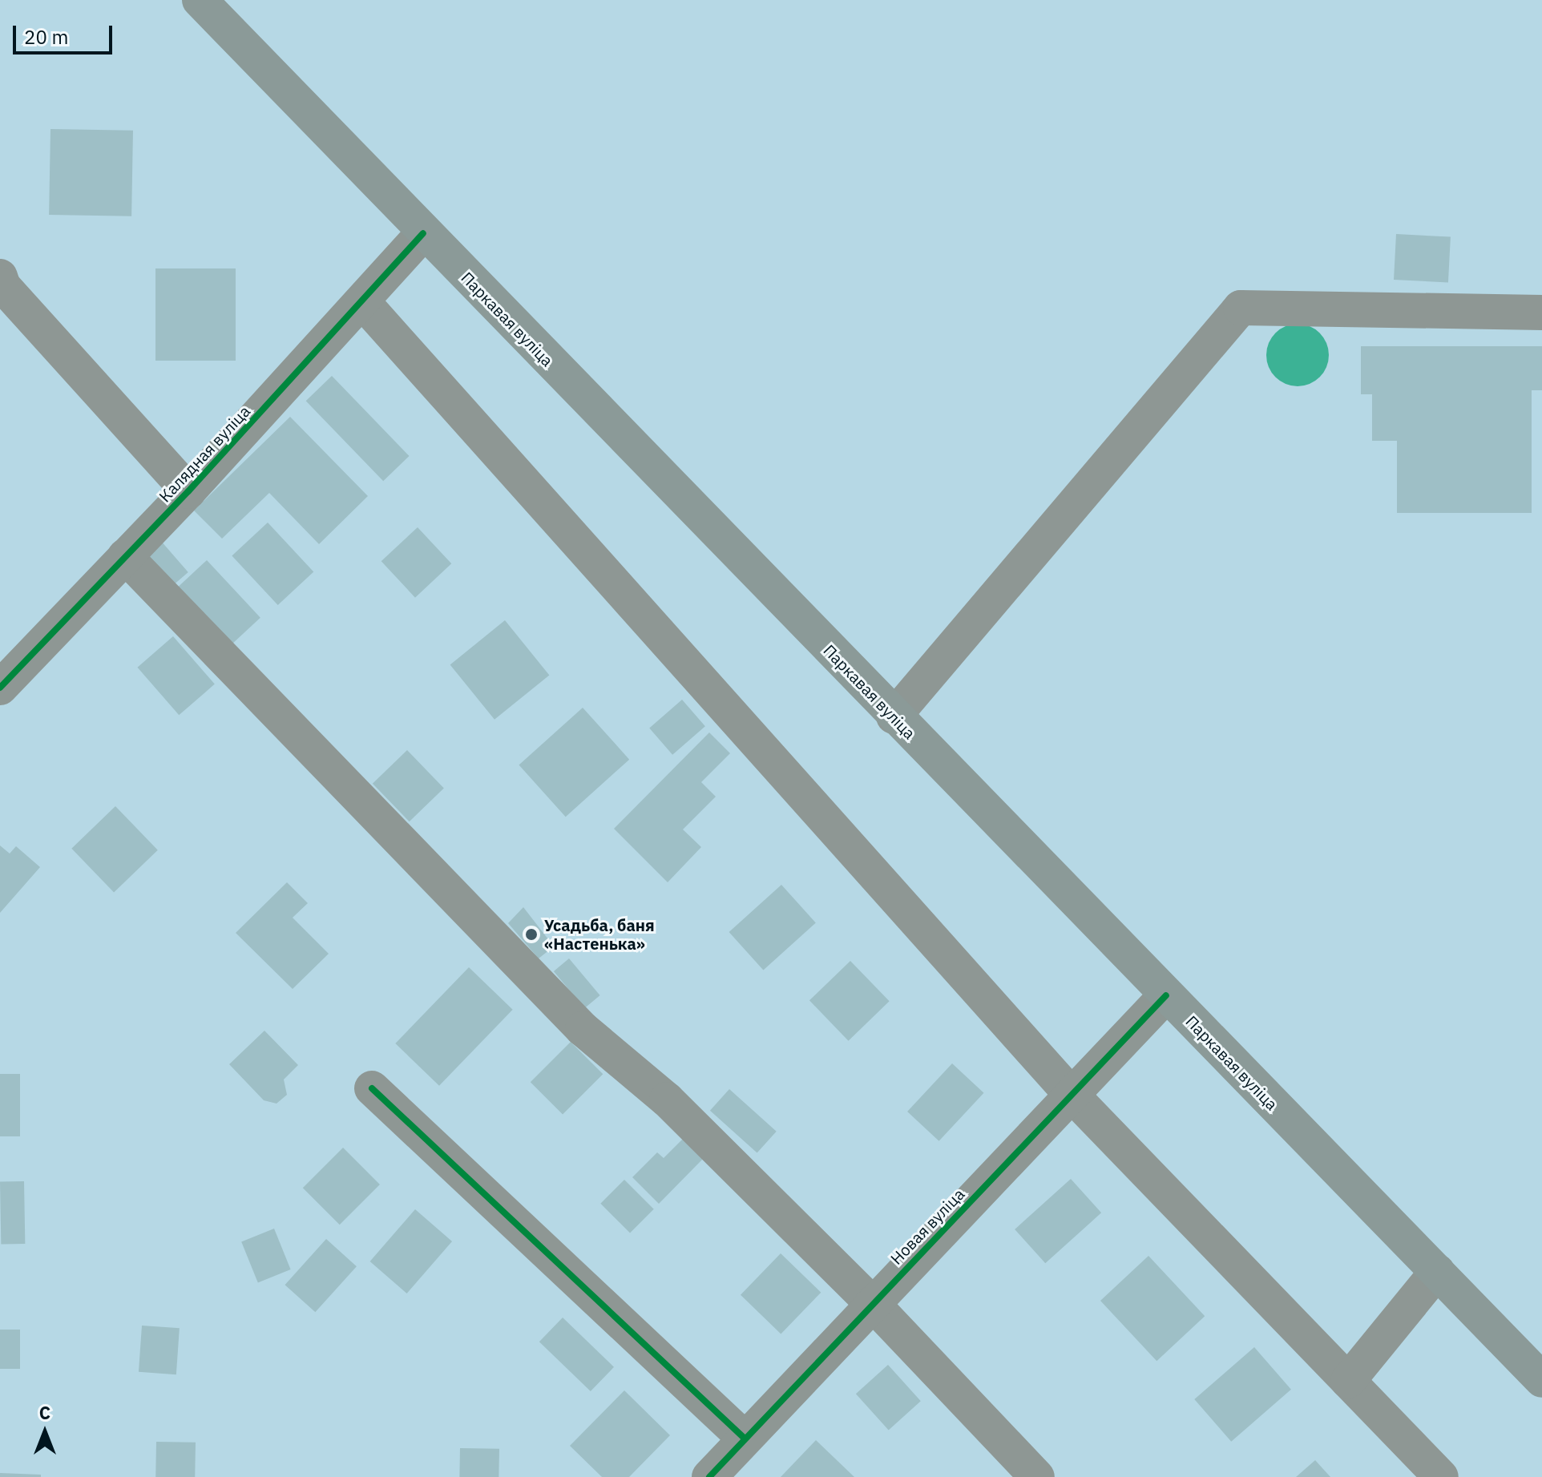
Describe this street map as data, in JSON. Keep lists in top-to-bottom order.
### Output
{
  "streets": {
    "main road": ["Паркавая вуліца"],
    "street": ["Калядная вуліца", "Новая вуліца"]
  },
  "crossings": [
    ["Паркавая вуліца", "Калядная вуліца"],
    ["Паркавая вуліца", "Новая вуліца"]
  ],
  "places": ["Усадьба, баня «Настенька»"],
  "scale_bar": "20 m",
  "north": "top"
}
